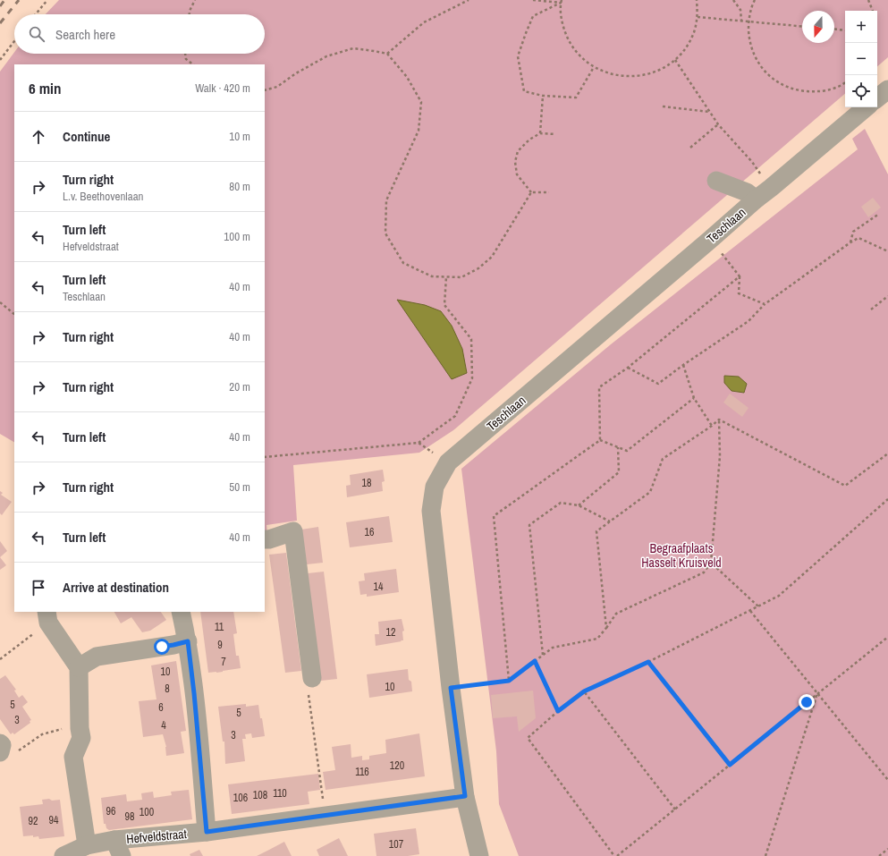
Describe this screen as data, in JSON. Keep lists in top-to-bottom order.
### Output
{
  "streets": {
    "street": ["Teschlaan", "Hefveldstraat"]
  },
  "crossings": [
    ["Teschlaan", "Hefveldstraat"]
  ],
  "parks": ["Begraafplaats Hasselt Kruisveld"],
  "house_numbers": [
    "18",
    "16",
    "14",
    "11",
    "12",
    "9",
    "7",
    "10",
    "10",
    "8",
    "5",
    "6",
    "5",
    "3",
    "4",
    "3",
    "120",
    "116",
    "110",
    "108",
    "106",
    "96",
    "100",
    "98",
    "94",
    "92",
    "107"
  ],
  "north": "bottom",
  "page": {
    "map_buttons": ["+", "−"],
    "search": "Search here",
    "heading": ["6 min", "Walk · 420 m"],
    "list": [
      ["Continue", "10 m"],
      ["Turn right", "L.v. Beethovenlaan", "80 m"],
      ["Turn left", "Hefveldstraat", "100 m"],
      ["Turn left", "Teschlaan", "40 m"],
      ["Turn right", "40 m"],
      ["Turn right", "20 m"],
      ["Turn left", "40 m"],
      ["Turn right", "50 m"],
      ["Turn left", "40 m"],
      "Arrive at destination"
    ]
  }
}
